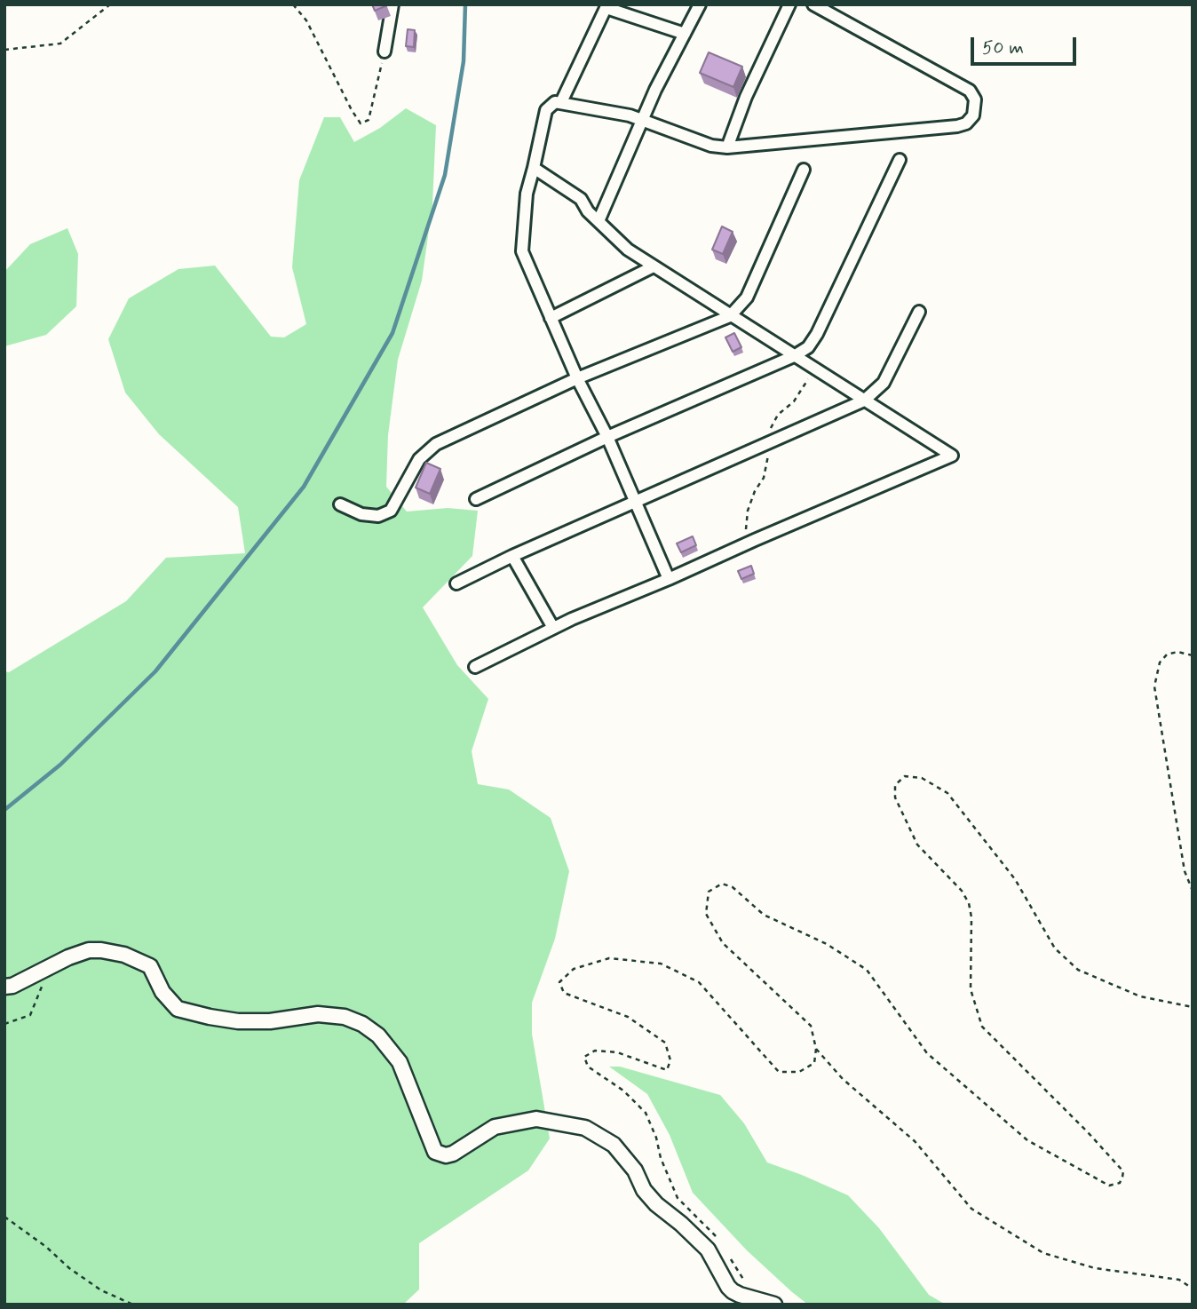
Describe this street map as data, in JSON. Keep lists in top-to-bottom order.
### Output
{
  "scale_bar": "50 m"
}
